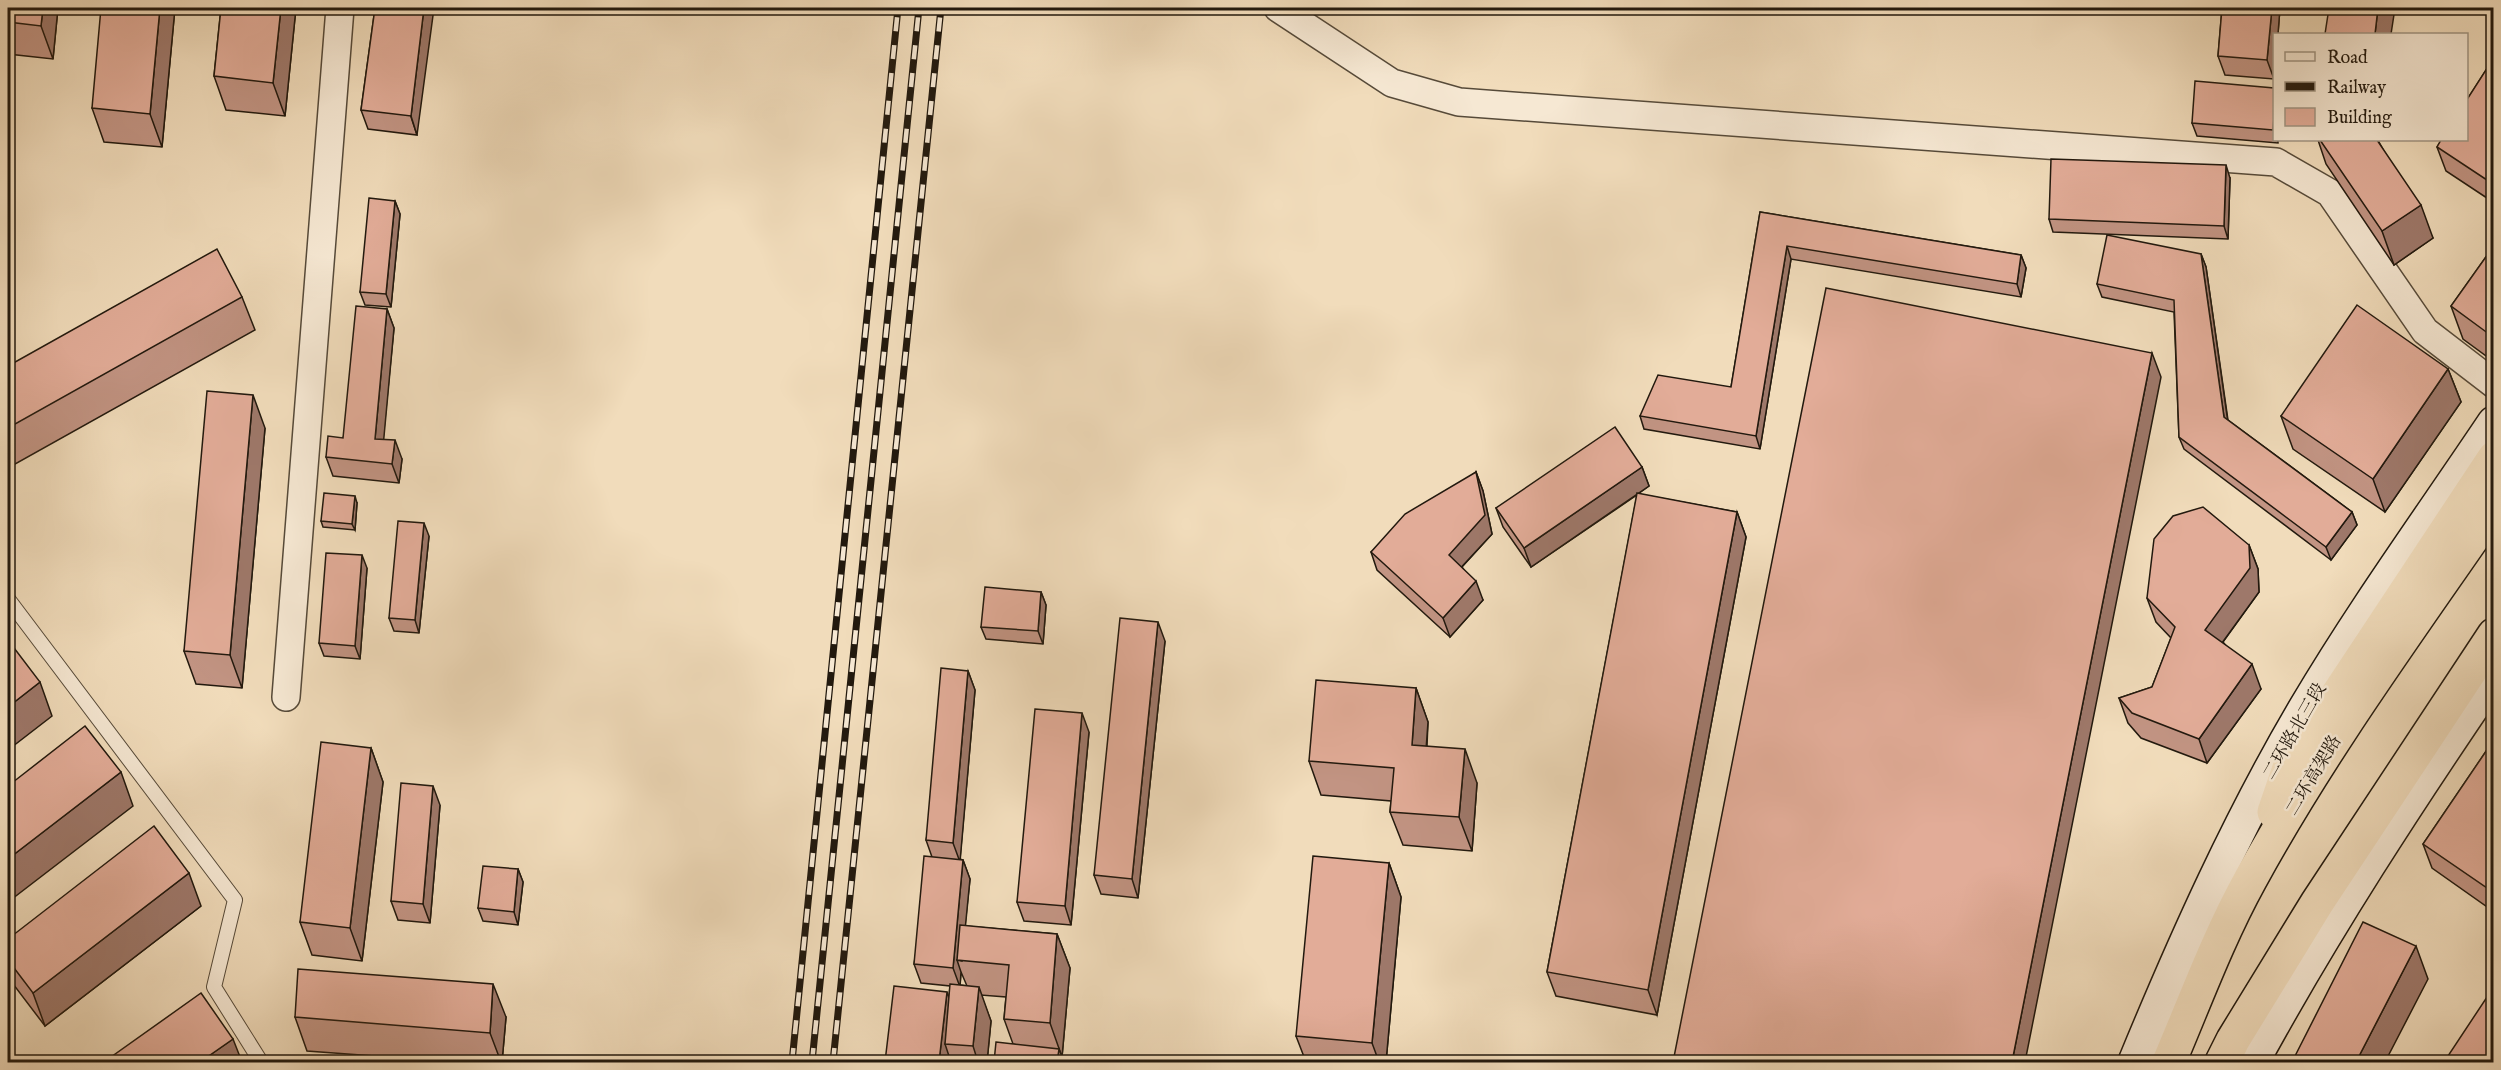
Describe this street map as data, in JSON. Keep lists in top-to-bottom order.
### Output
{
  "streets": {
    "highway": ["二环高架路"],
    "main road": ["二环路北三段"]
  },
  "legend": ["Road", "Railway", "Building"]
}
